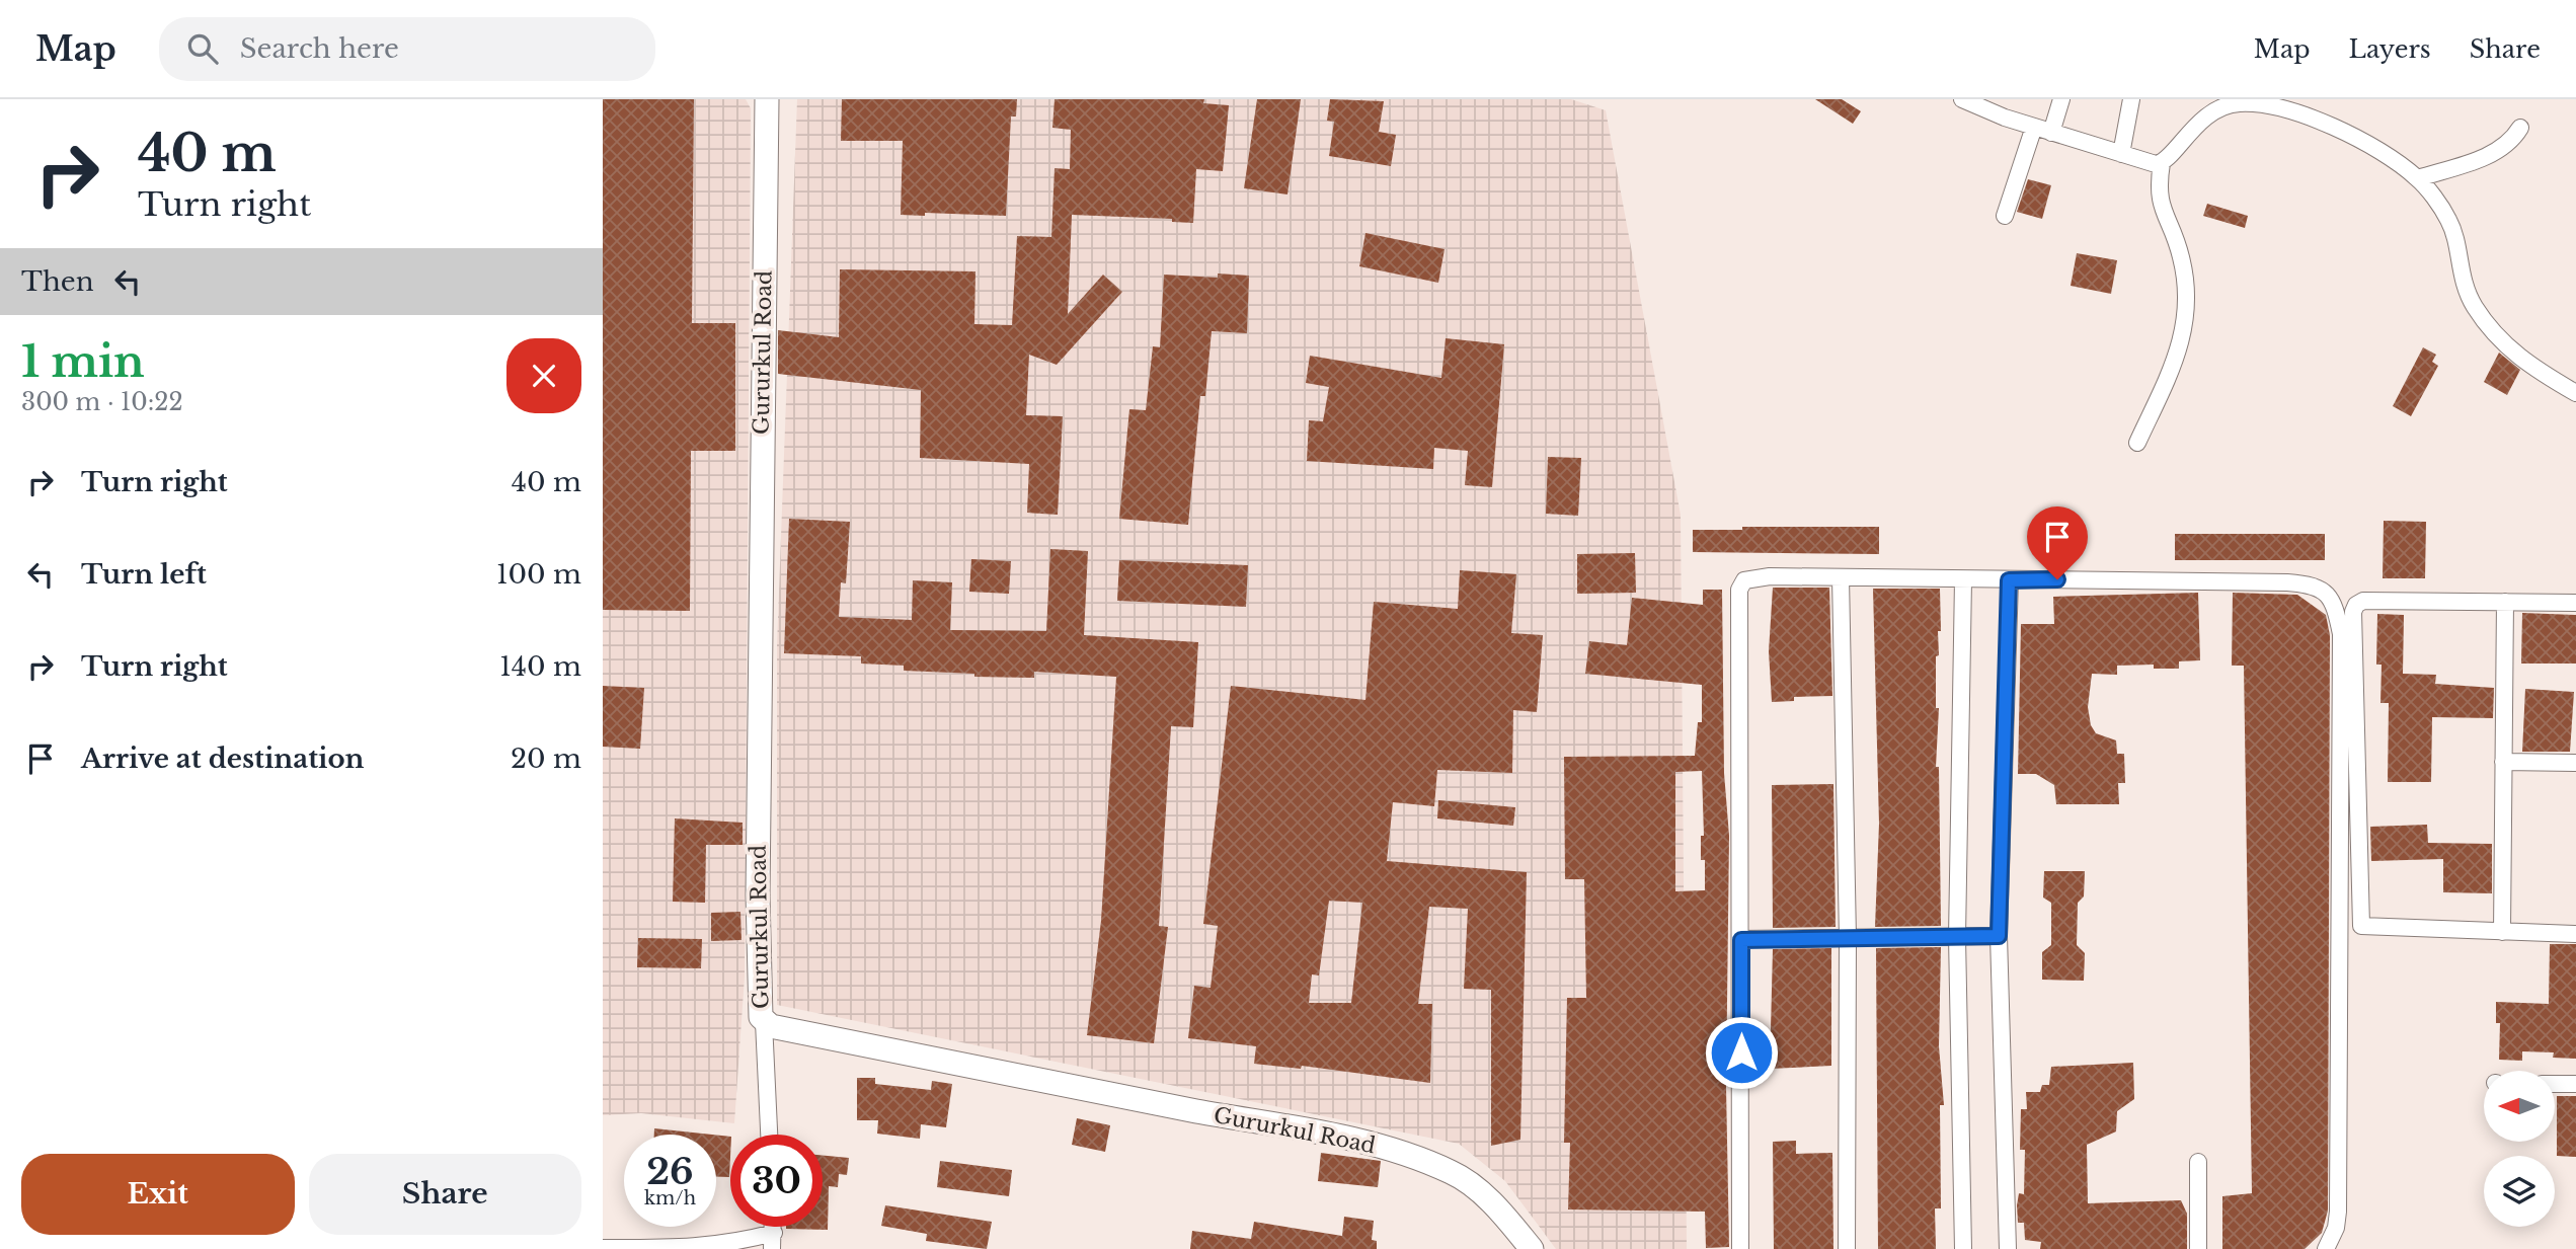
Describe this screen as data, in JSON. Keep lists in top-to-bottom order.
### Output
{
  "streets": {
    "street": ["Gururkul Road"]
  },
  "north": "left",
  "page": {
    "header": "Map",
    "search": "Search here",
    "nav": ["Map", "Layers", "Share"],
    "turn": ["40 m", "Turn right"],
    "then": "Then",
    "heading": ["1 min", "300 m · 10:22"],
    "list": [
      {
        "name": "Turn right",
        "value": "40 m"
      },
      {
        "name": "Turn left",
        "value": "100 m"
      },
      {
        "name": "Turn right",
        "value": "140 m"
      },
      {
        "name": "Arrive at destination",
        "value": "20 m"
      }
    ],
    "speed": "26 km/h",
    "limit": "30",
    "buttons": ["Exit", "Share"]
  }
}
